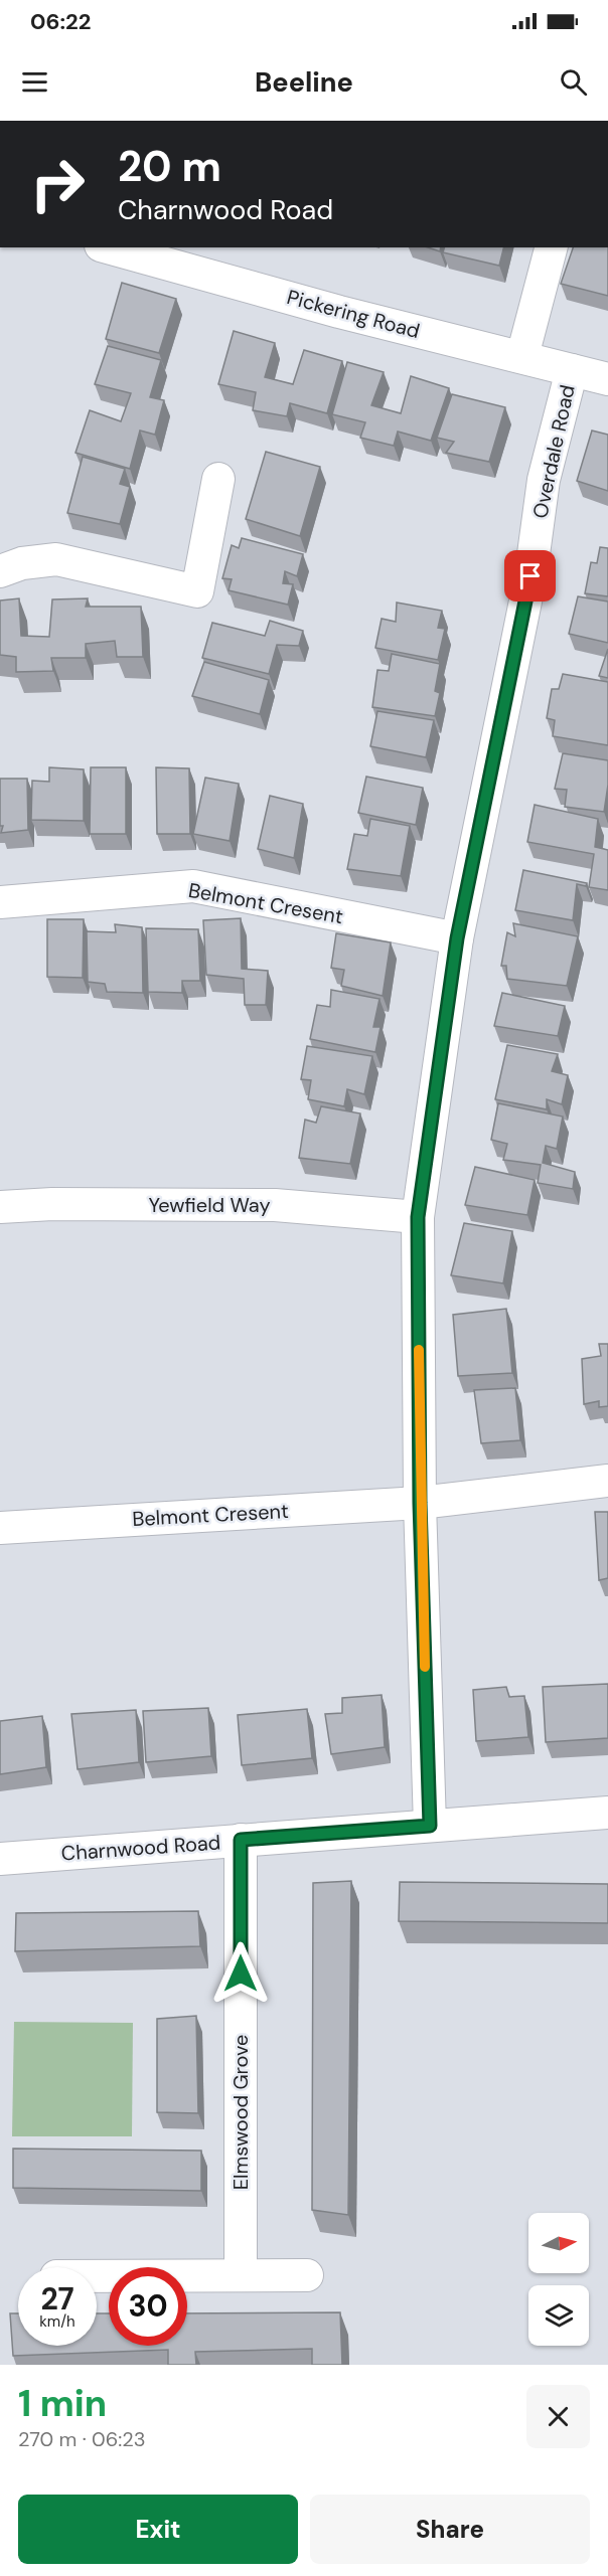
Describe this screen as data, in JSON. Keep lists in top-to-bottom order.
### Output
{
  "streets": {
    "street": [
      "Pickering Road",
      "Overdale Road",
      "Belmont Cresent",
      "Yewfield Way",
      "Charnwood Road",
      "Elmswood Grove"
    ]
  },
  "crossings": [
    ["Pickering Road", "Overdale Road"],
    ["Overdale Road", "Belmont Cresent"],
    ["Overdale Road", "Yewfield Way"],
    ["Overdale Road", "Charnwood Road"],
    ["Charnwood Road", "Elmswood Grove"]
  ],
  "north": "right",
  "page": {
    "status": "06:22",
    "header": "Beeline",
    "turn": ["20 m", "Charnwood Road"],
    "speed": "27 km/h",
    "limit": "30",
    "heading": ["1 min", "270 m · 06:23"],
    "buttons": ["Exit", "Share"]
  }
}
